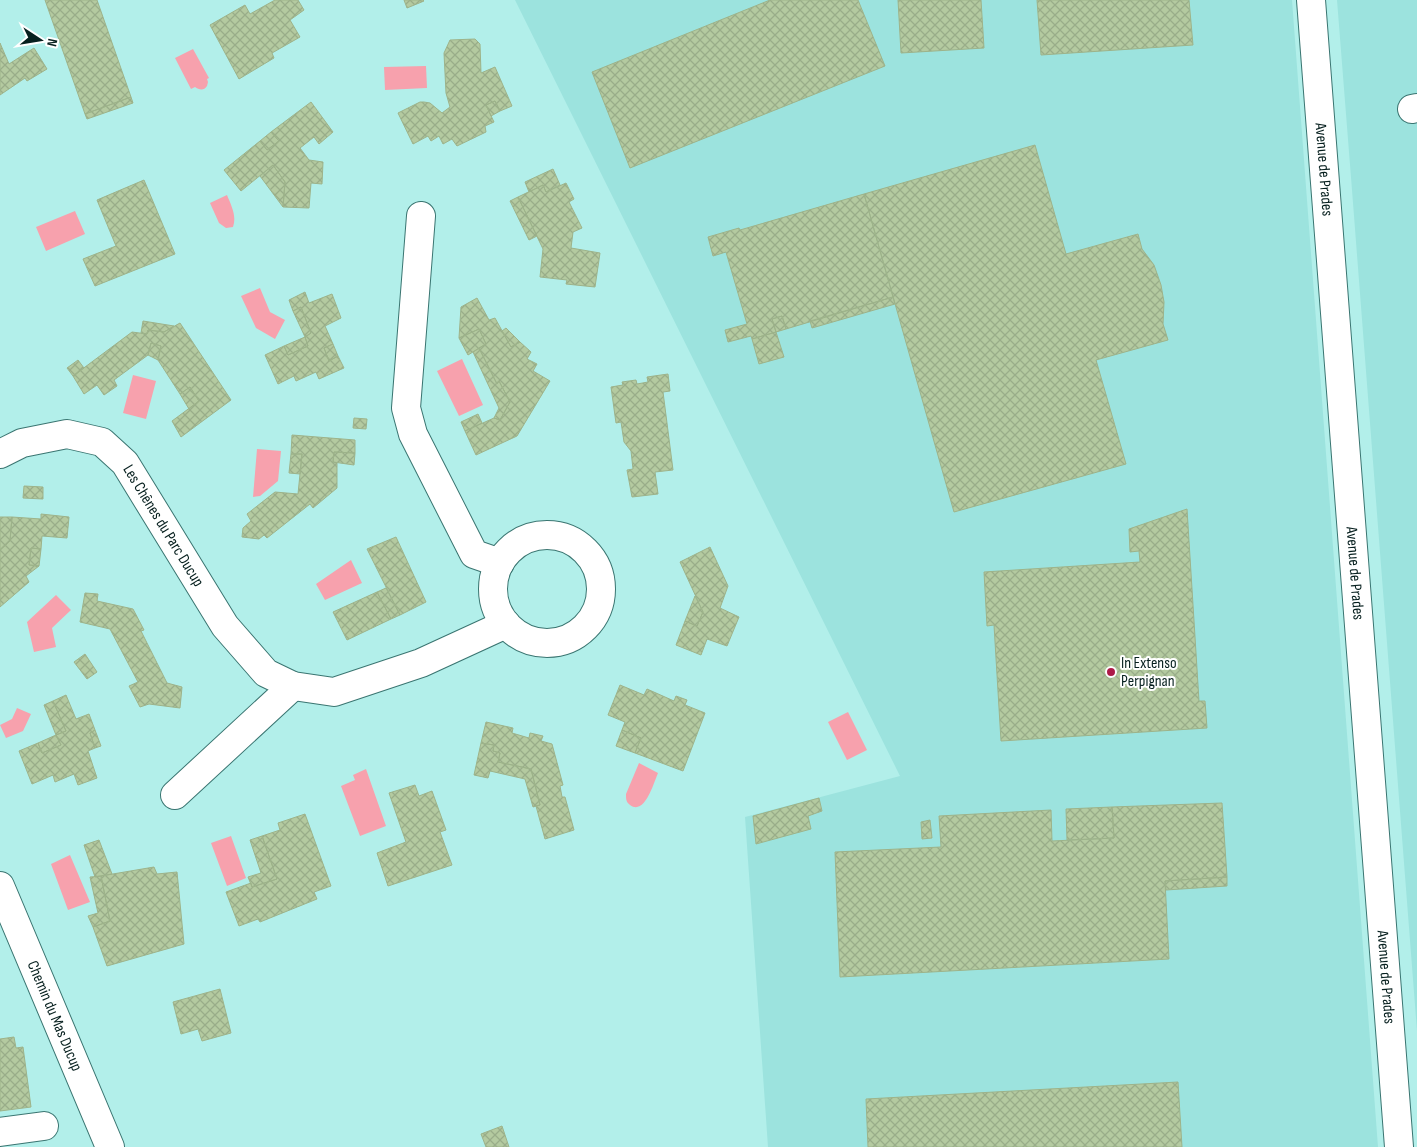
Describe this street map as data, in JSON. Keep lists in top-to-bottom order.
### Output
{
  "streets": {
    "street": ["Avenue de Prades", "Les Chênes du Parc Ducup", "Chemin du Mas Ducup"]
  },
  "places": ["In Extenso Perpignan"],
  "north": "right"
}
